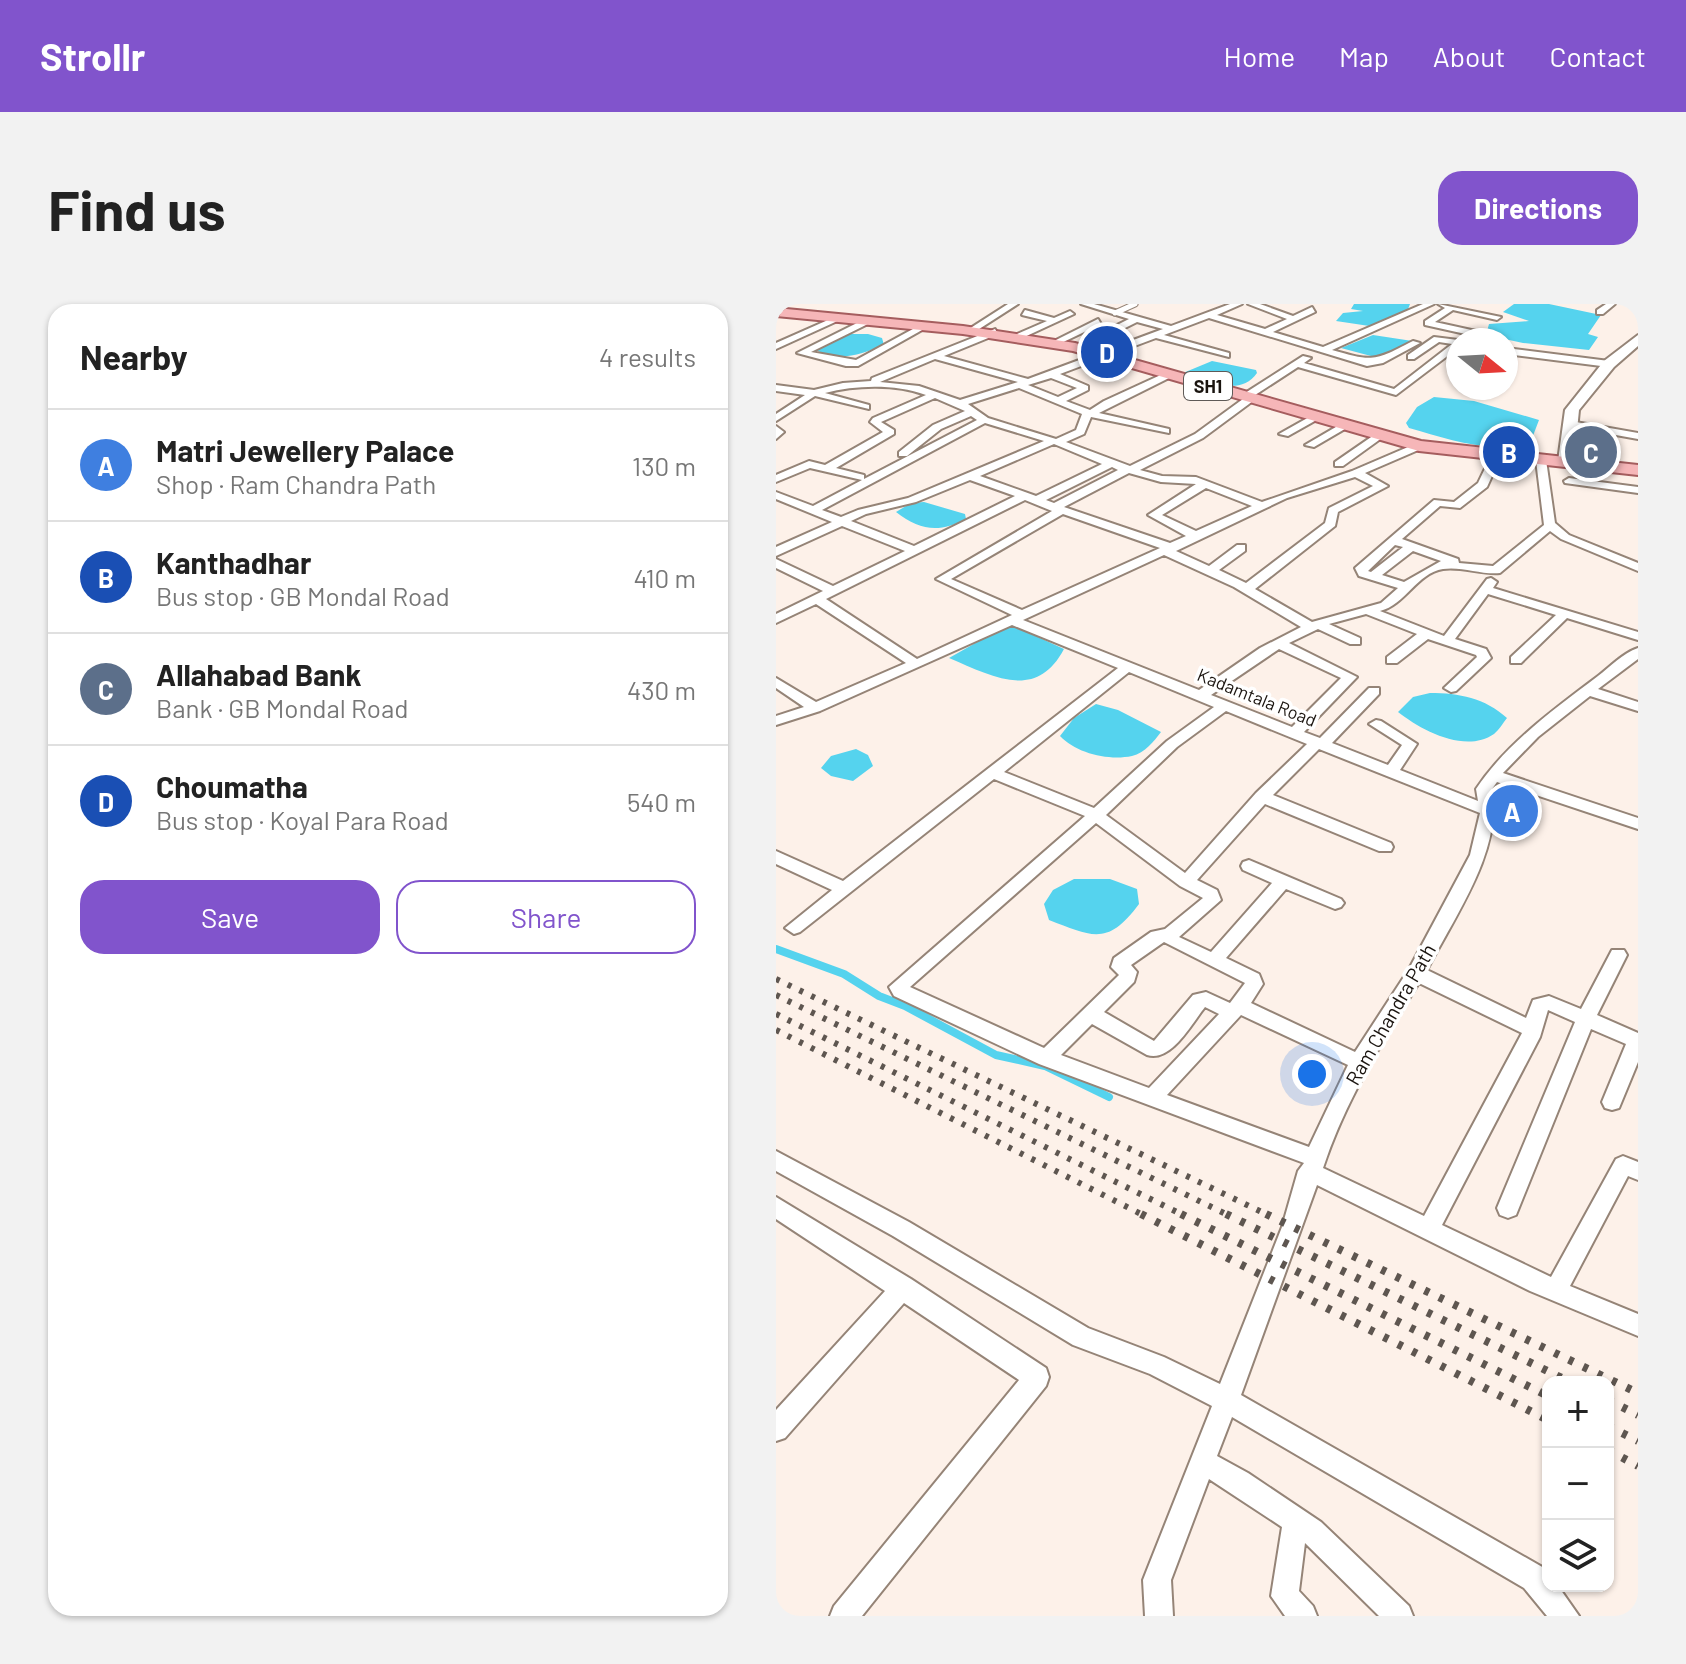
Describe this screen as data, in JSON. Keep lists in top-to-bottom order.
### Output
{
  "streets": {
    "main road": ["SH1"],
    "street": ["Kadamtala Road", "Ram Chandra Path"]
  },
  "crossings": [
    ["Kadamtala Road", "Ram Chandra Path"]
  ],
  "north": "right",
  "page": {
    "header": "Strollr",
    "nav": [
      "Home",
      "Map",
      "About",
      "Contact"
    ],
    "buttons": [
      "Directions",
      ["Save", "Share"]
    ],
    "title": "Find us",
    "heading": ["Nearby", "4 results"],
    "pins": [
      "D",
      "B",
      "C",
      "A"
    ],
    "list": [
      {
        "mark": "A",
        "name": "Matri Jewellery Palace",
        "note": "Shop · Ram Chandra Path",
        "value": "130 m"
      },
      {
        "mark": "B",
        "name": "Kanthadhar",
        "note": "Bus stop · GB Mondal Road",
        "value": "410 m"
      },
      {
        "mark": "C",
        "name": "Allahabad Bank",
        "note": "Bank · GB Mondal Road",
        "value": "430 m"
      },
      {
        "mark": "D",
        "name": "Choumatha",
        "note": "Bus stop · Koyal Para Road",
        "value": "540 m"
      }
    ],
    "map_buttons": ["+", "−"]
  }
}
